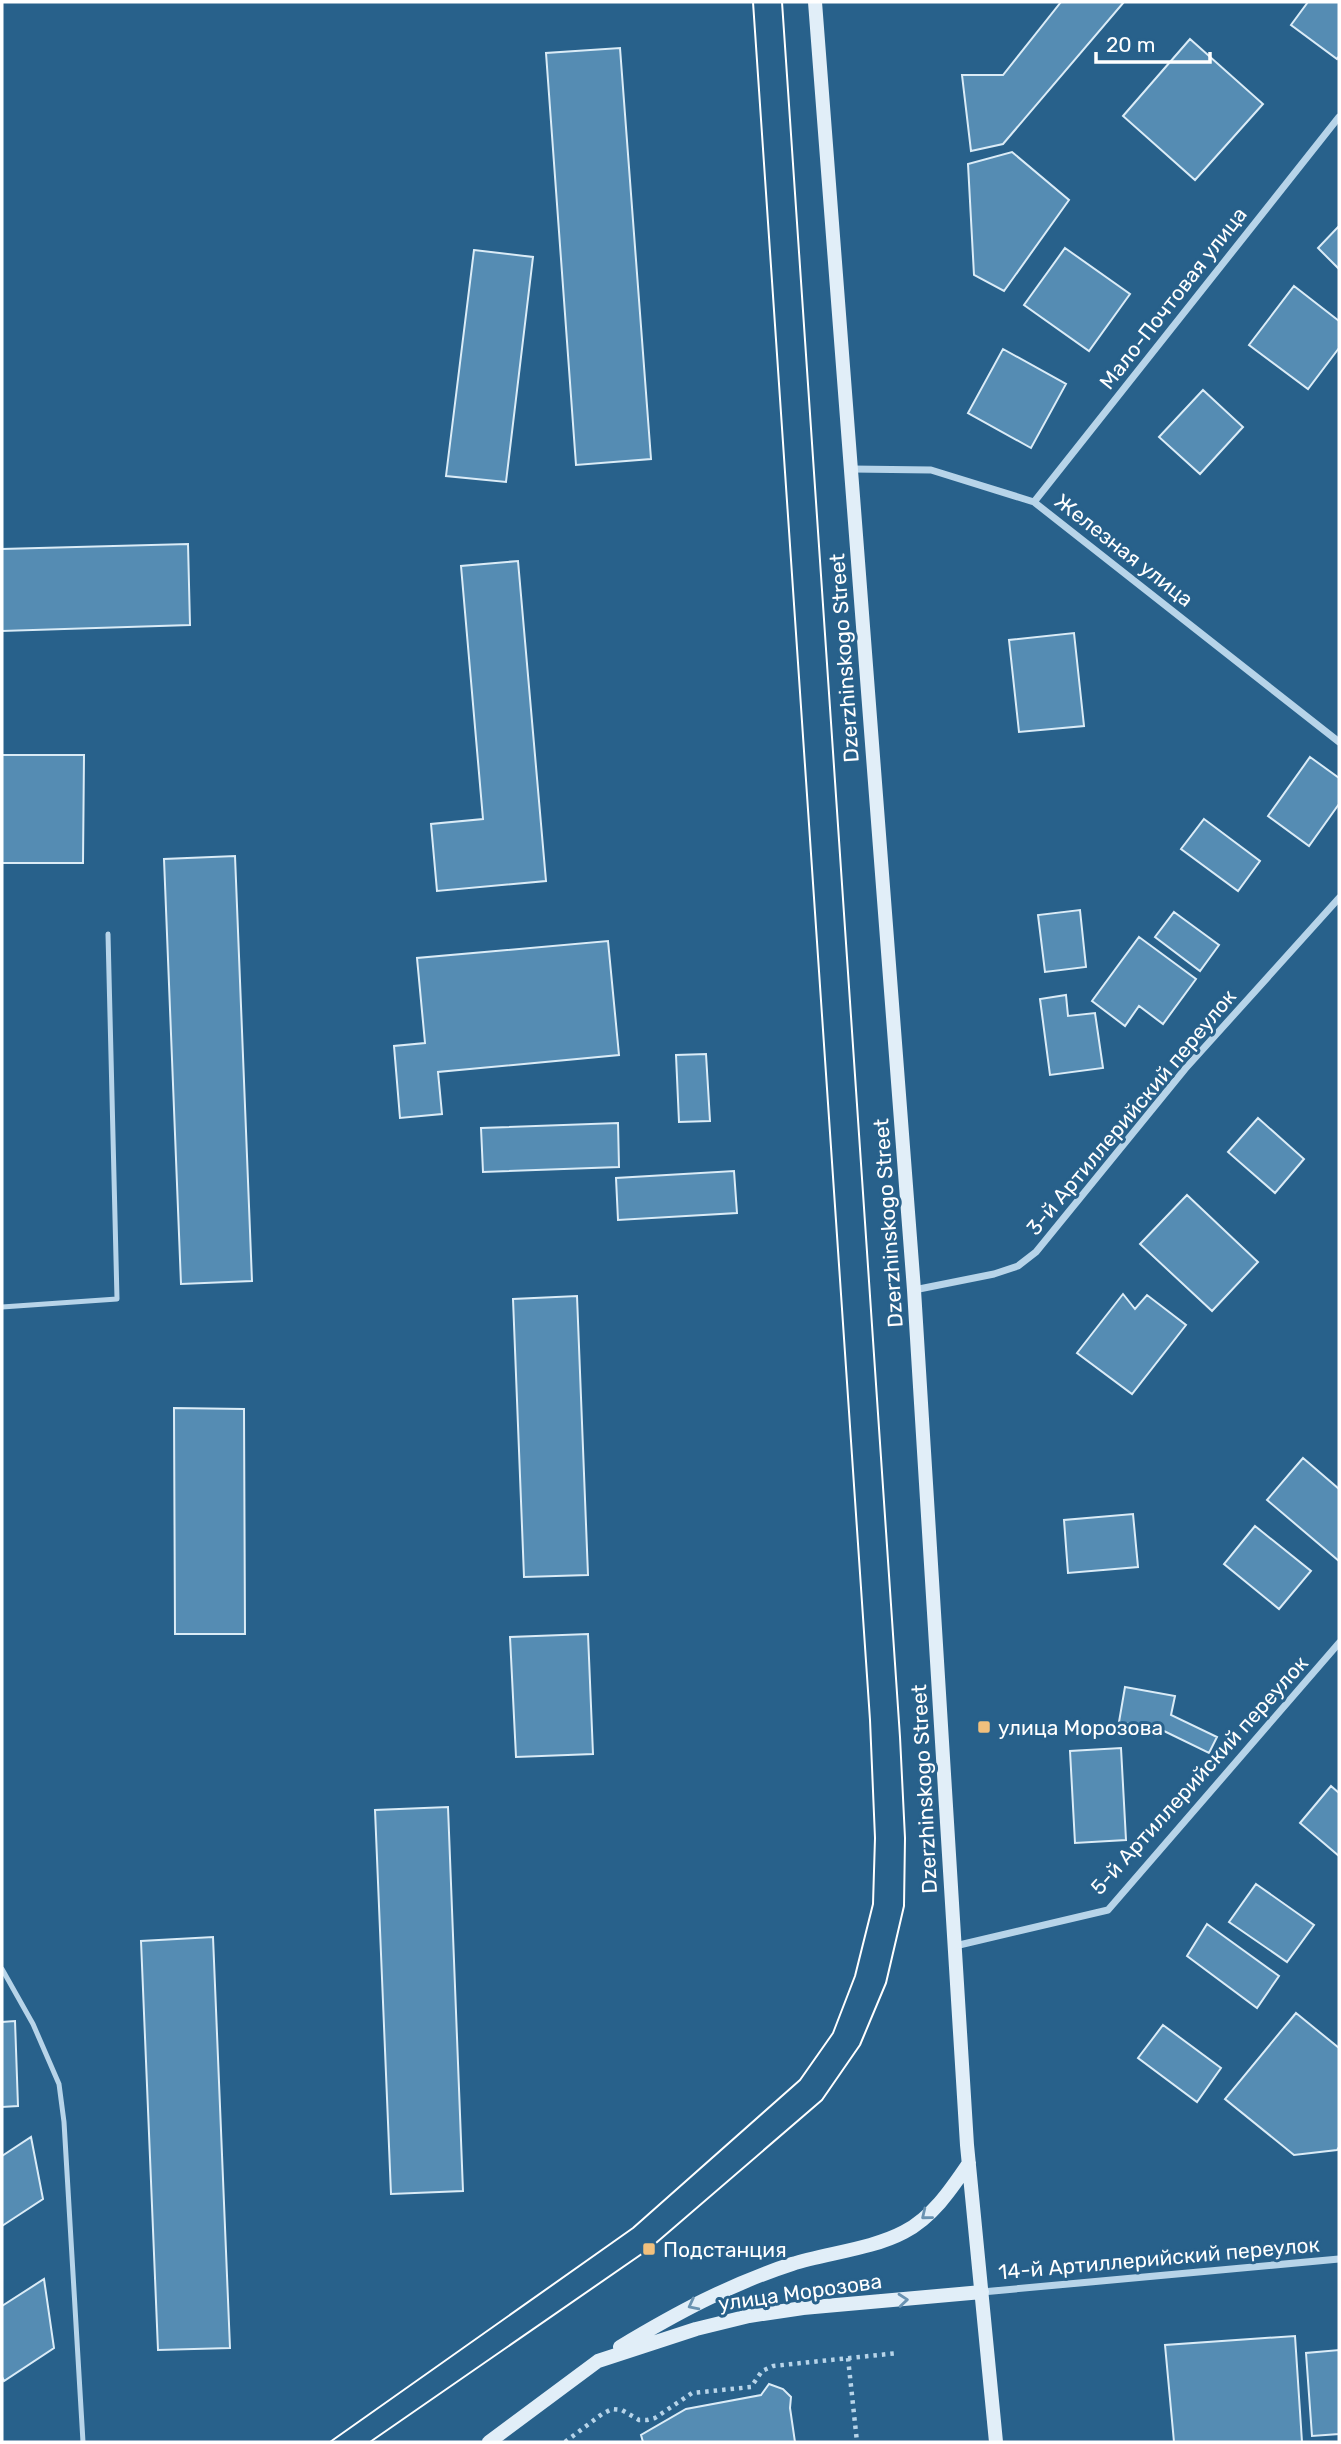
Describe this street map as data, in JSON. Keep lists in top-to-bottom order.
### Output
{
  "streets": {
    "main road": ["Dzerzhinskogo Street", "улица Морозова"],
    "street": [
      "Мало-Почтовая улица",
      "Железная улица",
      "3-й Артиллерийский переулок",
      "5-й Артиллерийский переулок",
      "14-й Артиллерийский переулок"
    ]
  },
  "crossings": [
    ["Мало-Почтовая улица", "Железная улица"],
    ["Железная улица", "Dzerzhinskogo Street"],
    ["Dzerzhinskogo Street", "3-й Артиллерийский переулок"],
    ["Dzerzhinskogo Street", "5-й Артиллерийский переулок"],
    ["Dzerzhinskogo Street", "14-й Артиллерийский переулок"],
    ["Dzerzhinskogo Street", "улица Морозова"],
    ["14-й Артиллерийский переулок", "улица Морозова"]
  ],
  "places": {
    "transit": ["улица Морозова", "Подстанция"]
  },
  "scale_bar": "20 m"
}
